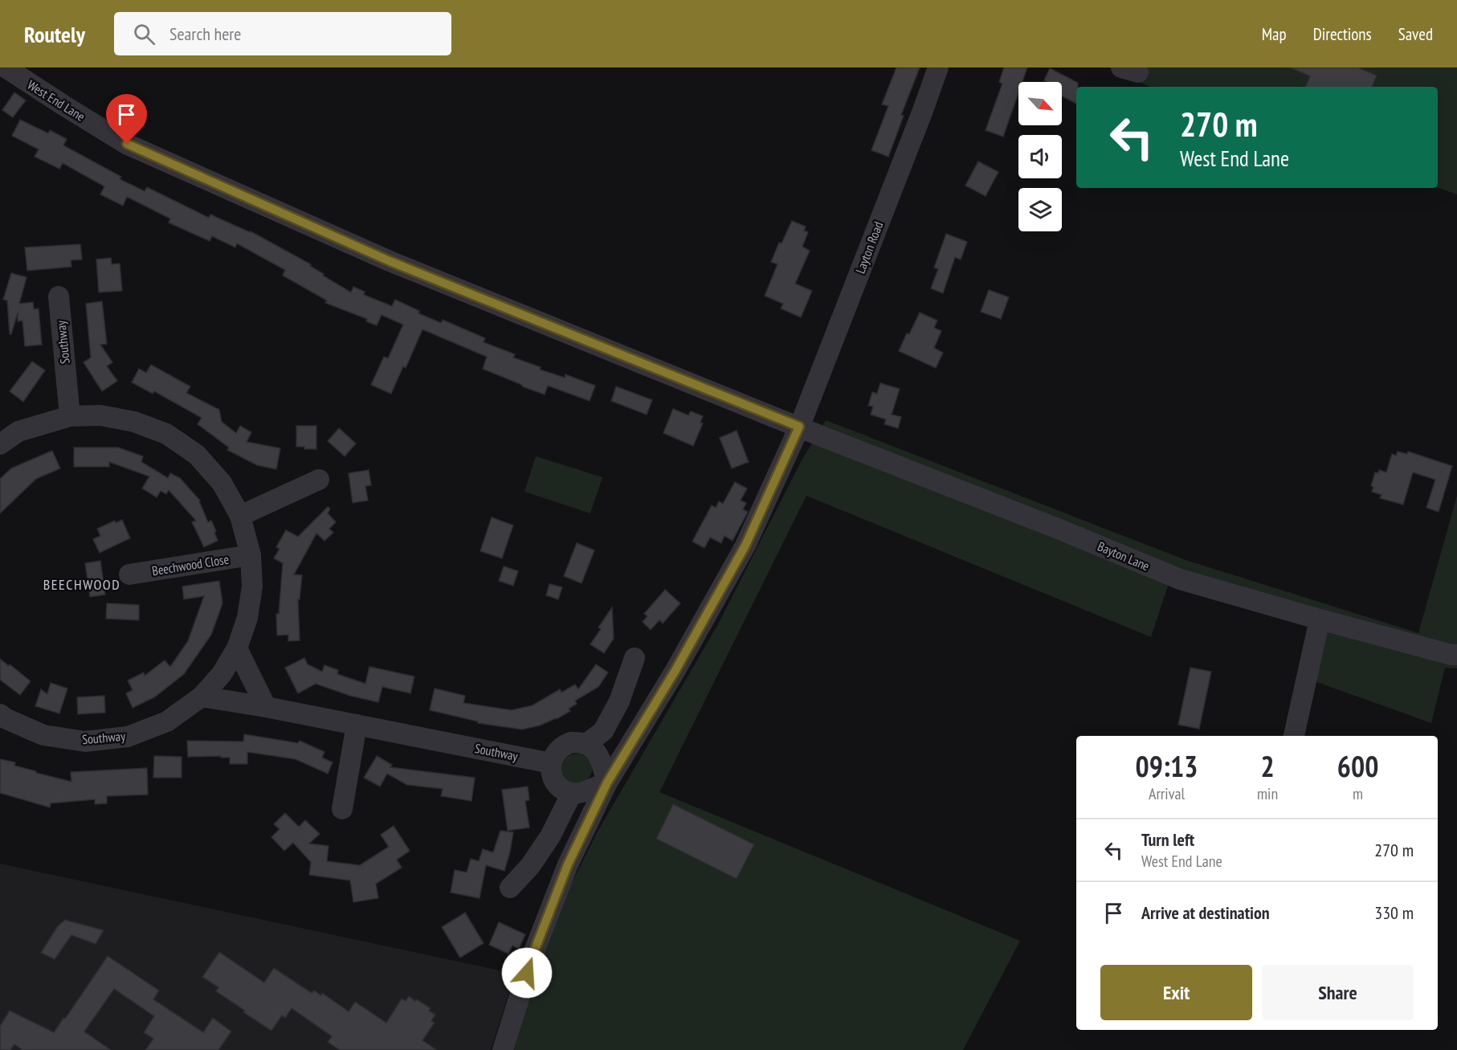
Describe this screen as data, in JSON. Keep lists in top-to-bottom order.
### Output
{
  "streets": {
    "street": [
      "West End Lane",
      "Layton Road",
      "Southway",
      "Bayton Lane",
      "Beechwood Close"
    ]
  },
  "crossings": [
    ["West End Lane", "Layton Road"],
    ["West End Lane", "Bayton Lane"],
    ["Layton Road", "Southway"],
    ["Layton Road", "Bayton Lane"],
    ["Southway", "Beechwood Close"]
  ],
  "districts": ["BEECHWOOD"],
  "north": "bottom right",
  "page": {
    "header": "Routely",
    "search": "Search here",
    "nav": ["Map", "Directions", "Saved"],
    "turn": ["270 m", "West End Lane"],
    "eta": [
      "09:13",
      "Arrival",
      "2",
      "min",
      "600",
      "m"
    ],
    "list": [
      {
        "name": "Turn left",
        "note": "West End Lane",
        "value": "270 m"
      },
      {
        "name": "Arrive at destination",
        "value": "330 m"
      }
    ],
    "buttons": ["Exit", "Share"]
  }
}
